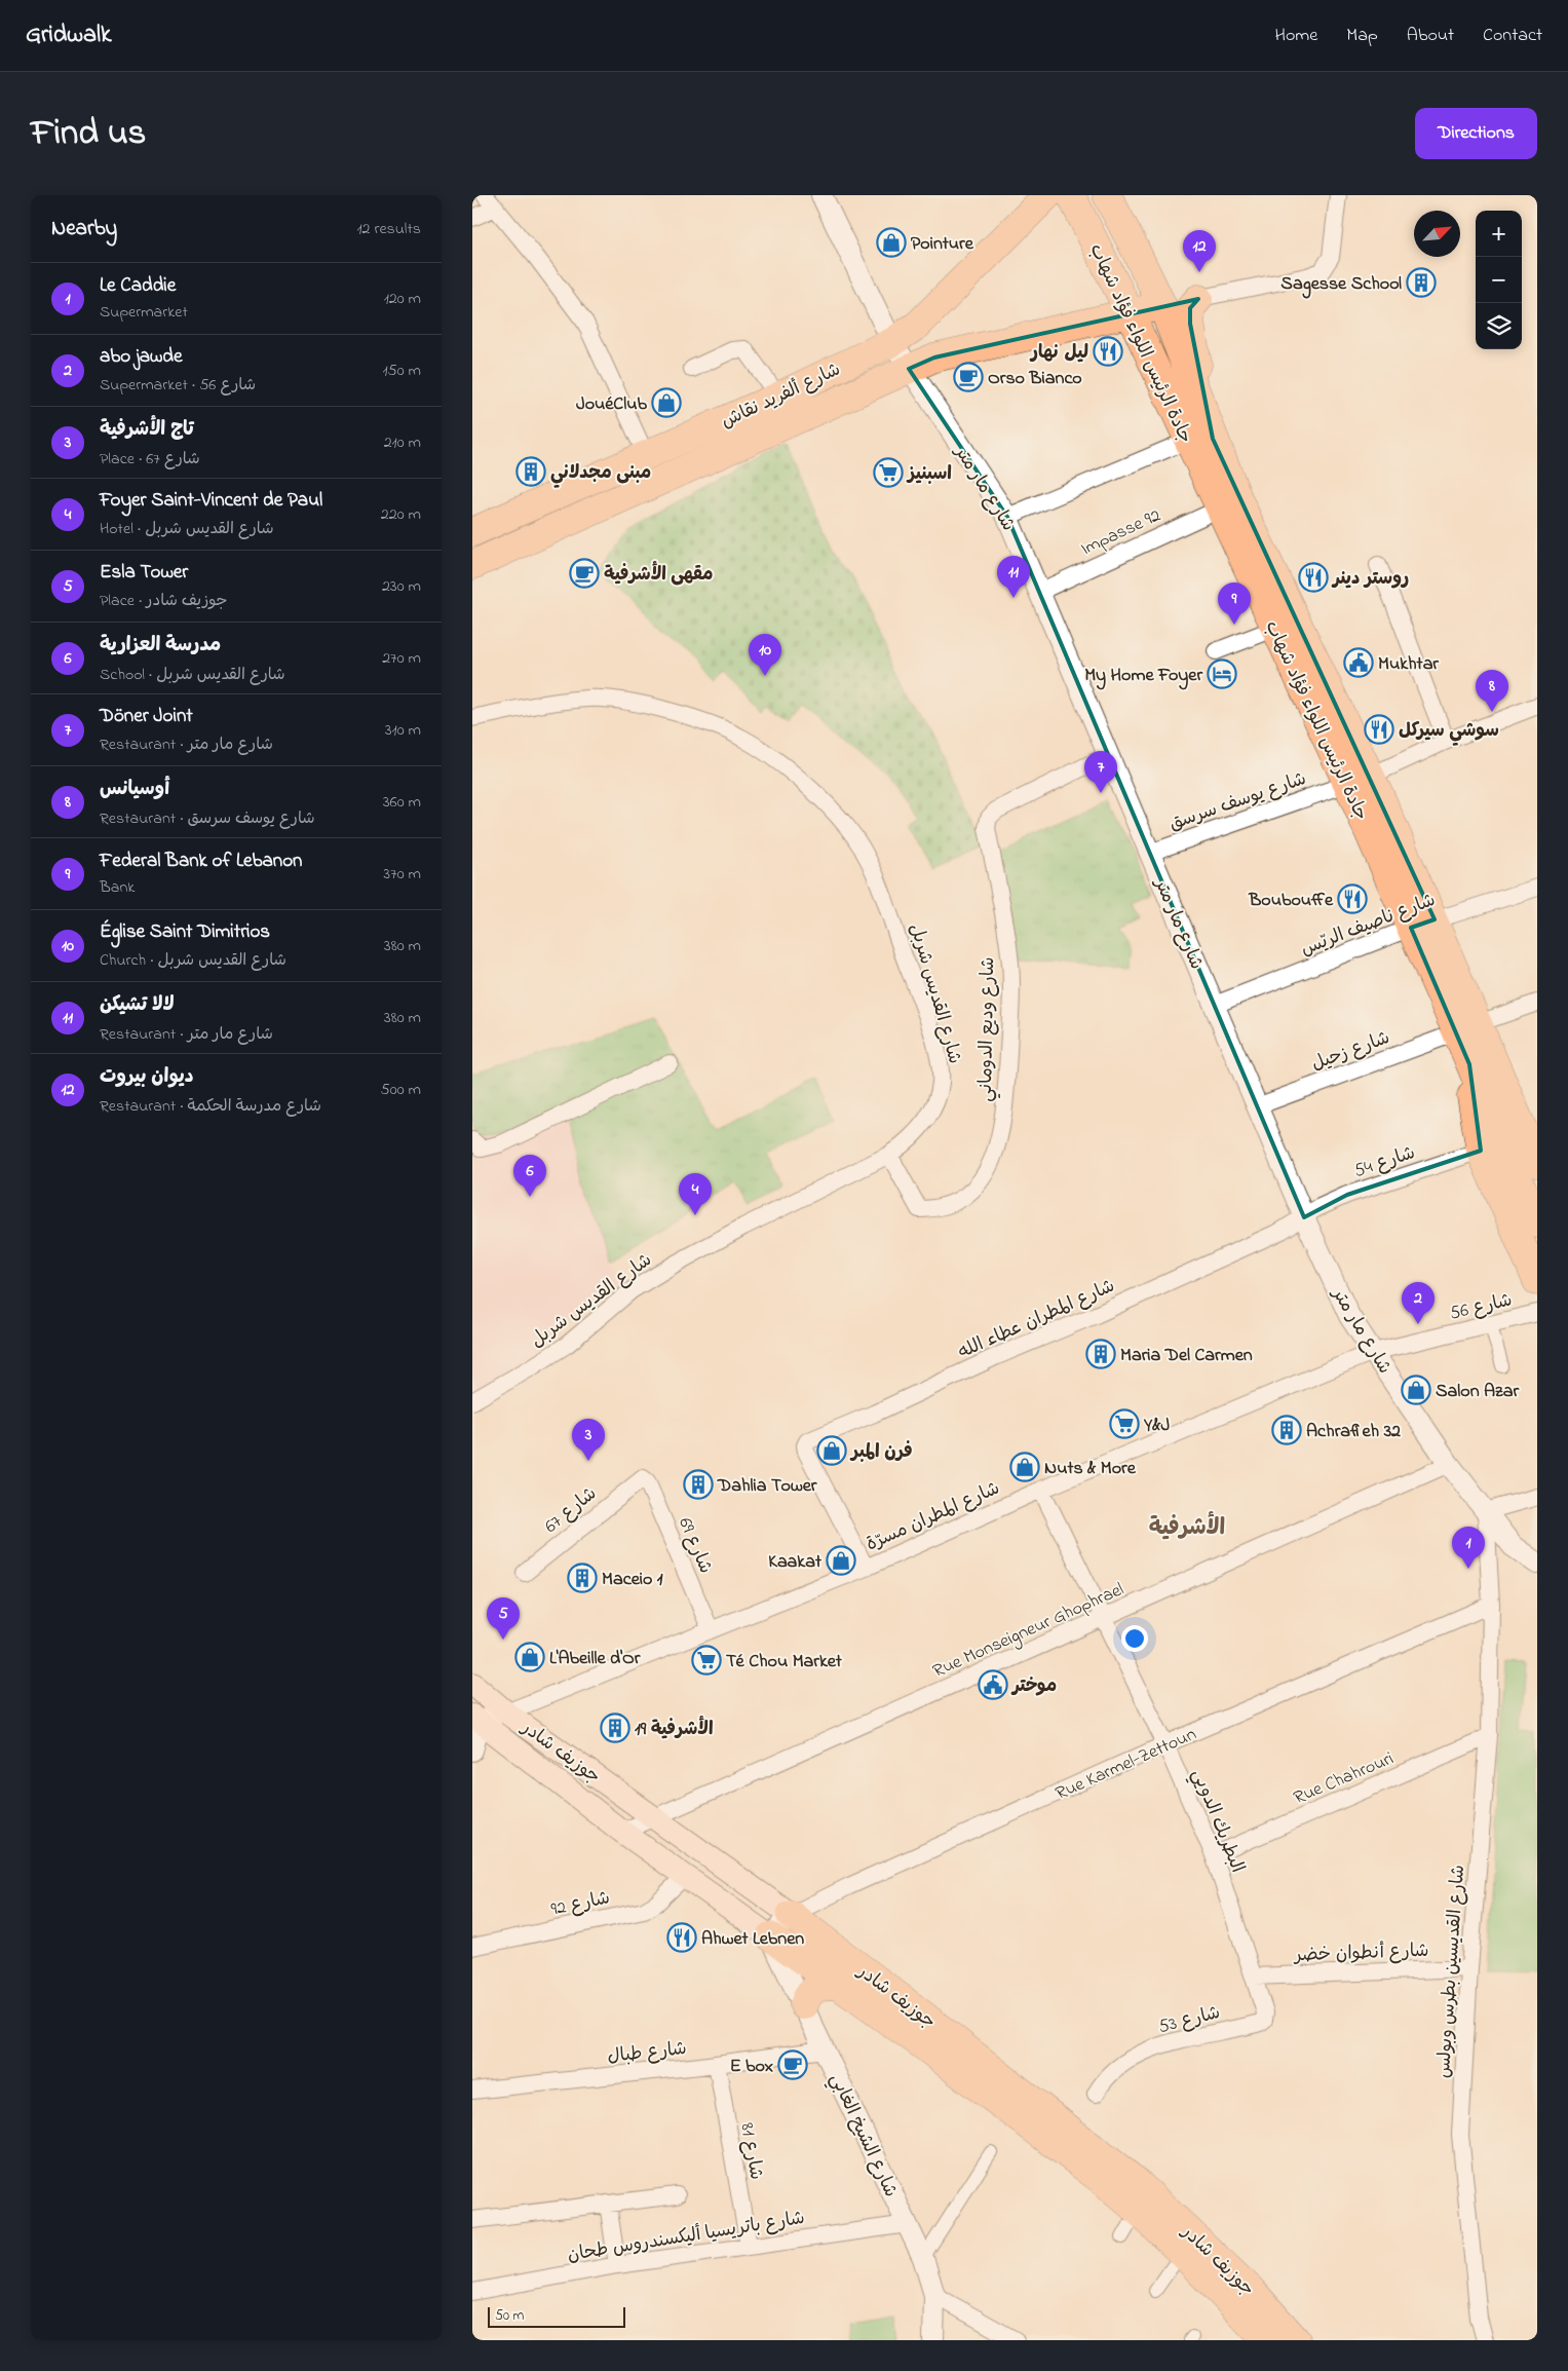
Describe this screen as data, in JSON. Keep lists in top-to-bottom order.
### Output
{
  "streets": {
    "highway": ["جادة الرئيس اللواء فؤاد شهاب", "شارع ألفريد نقاش", "جوزيف شادر"],
    "street": [
      "شارع مار متر",
      "Impasse 92",
      "شارع يوسف سرسق",
      "شارع ناصيف الريّس",
      "شارع القديس شربل",
      "شارع وديع الدوماني",
      "شارع زحيل",
      "شارع 54",
      "شارع 56",
      "شارع المطران عطاء الله",
      "شارع 67",
      "شارع المطران مسرّة",
      "شارع 69",
      "Rue Monseigneur Ghophrael",
      "Rue Karmel-Zettoun",
      "Rue Chahrouri",
      "البطريك الدويي",
      "شارع 92",
      "شارع أنطوان خضر",
      "شارع القديسين بطرس وبولس",
      "شارع 53",
      "شارع طبال",
      "شارع الشيخ الغابي",
      "شارع 81",
      "شارع باتريسيا أليكسندروس طحان"
    ]
  },
  "crossings": [
    ["جادة الرئيس اللواء فؤاد شهاب", "Impasse 92"],
    ["جادة الرئيس اللواء فؤاد شهاب", "شارع يوسف سرسق"],
    ["جادة الرئيس اللواء فؤاد شهاب", "شارع ناصيف الريّس"],
    ["جادة الرئيس اللواء فؤاد شهاب", "شارع زحيل"],
    ["شارع ألفريد نقاش", "شارع مار متر"],
    ["شارع مار متر", "Impasse 92"],
    ["شارع مار متر", "شارع يوسف سرسق"],
    ["شارع مار متر", "شارع ناصيف الريّس"],
    ["شارع مار متر", "شارع وديع الدوماني"],
    ["شارع مار متر", "شارع زحيل"],
    ["شارع مار متر", "شارع 54"],
    ["شارع مار متر", "شارع 56"],
    ["شارع مار متر", "شارع المطران عطاء الله"],
    ["شارع مار متر", "شارع المطران مسرّة"],
    ["شارع مار متر", "Rue Monseigneur Ghophrael"],
    ["شارع مار متر", "شارع القديسين بطرس وبولس"],
    ["شارع القديس شربل", "شارع وديع الدوماني"],
    ["شارع 54", "شارع المطران عطاء الله"],
    ["شارع 56", "شارع المطران مسرّة"],
    ["شارع المطران عطاء الله", "شارع المطران مسرّة"],
    ["شارع 67", "شارع 69"],
    ["شارع المطران مسرّة", "شارع 69"],
    ["شارع المطران مسرّة", "جوزيف شادر"],
    ["شارع المطران مسرّة", "البطريك الدويي"],
    ["Rue Monseigneur Ghophrael", "جوزيف شادر"],
    ["Rue Monseigneur Ghophrael", "البطريك الدويي"],
    ["جوزيف شادر", "Rue Karmel-Zettoun"],
    ["جوزيف شادر", "شارع 92"],
    ["جوزيف شادر", "شارع الشيخ الغابي"],
    ["Rue Karmel-Zettoun", "البطريك الدويي"],
    ["Rue Karmel-Zettoun", "شارع القديسين بطرس وبولس"],
    ["Rue Karmel-Zettoun", "شارع الشيخ الغابي"],
    ["Rue Chahrouri", "البطريك الدويي"],
    ["Rue Chahrouri", "شارع القديسين بطرس وبولس"],
    ["البطريك الدويي", "شارع أنطوان خضر"],
    ["البطريك الدويي", "شارع 53"],
    ["شارع أنطوان خضر", "شارع القديسين بطرس وبولس"],
    ["شارع أنطوان خضر", "شارع 53"],
    ["شارع طبال", "شارع الشيخ الغابي"],
    ["شارع طبال", "شارع 81"],
    ["شارع الشيخ الغابي", "شارع باتريسيا أليكسندروس طحان"],
    ["شارع 81", "شارع باتريسيا أليكسندروس طحان"]
  ],
  "districts": ["الأشرفية"],
  "places": {
    "shop": [
      "Pointure",
      "JouéClub",
      "Salon Azar",
      "فرن المبر",
      "Nuts & More",
      "Kaakat",
      "L'Abeille d'Or"
    ],
    "building": [
      "Sagesse School",
      "مبنى مجدلاني",
      "Maria Del Carmen",
      "Achrafieh 32",
      "Dahlia Tower",
      "Maceio 1",
      "الأشرفية 19"
    ],
    "restaurant": [
      "ليل نهار",
      "روستر دينر",
      "سوشي سيركل",
      "Boubouffe",
      "Ahwet Lebnen"
    ],
    "cafe": ["Orso Bianco", "مقهى الأشرفية", "E box"],
    "supermarket": ["اسبنيز", "Y&J", "Té Chou Market"],
    "public building": ["Mukhtar", "موختر"],
    "hotel": ["My Home Foyer"]
  },
  "scale_bar": "50 m",
  "north": "top right",
  "page": {
    "header": "Gridwalk",
    "nav": [
      "Home",
      "Map",
      "About",
      "Contact"
    ],
    "title": "Find us",
    "buttons": "Directions",
    "heading": ["Nearby", "12 results"],
    "map_buttons": ["+", "−"],
    "pins": [
      "12",
      "11",
      "9",
      "10",
      "8",
      "7",
      "6",
      "4",
      "2",
      "3",
      "1",
      "5"
    ],
    "list": [
      {
        "mark": "1",
        "name": "Le Caddie",
        "note": "Supermarket",
        "value": "120 m"
      },
      {
        "mark": "2",
        "name": "abo jawde",
        "note": "Supermarket · شارع 56",
        "value": "150 m"
      },
      {
        "mark": "3",
        "name": "تاج الأشرفية",
        "note": "Place · شارع 67",
        "value": "210 m"
      },
      {
        "mark": "4",
        "name": "Foyer Saint-Vincent de Paul",
        "note": "Hotel · شارع القديس شربل",
        "value": "220 m"
      },
      {
        "mark": "5",
        "name": "Esla Tower",
        "note": "Place · جوزيف شادر",
        "value": "230 m"
      },
      {
        "mark": "6",
        "name": "مدرسة العزارية",
        "note": "School · شارع القديس شربل",
        "value": "270 m"
      },
      {
        "mark": "7",
        "name": "Döner Joint",
        "note": "Restaurant · شارع مار متر",
        "value": "310 m"
      },
      {
        "mark": "8",
        "name": "أوسيانس",
        "note": "Restaurant · شارع يوسف سرسق",
        "value": "360 m"
      },
      {
        "mark": "9",
        "name": "Federal Bank of Lebanon",
        "note": "Bank",
        "value": "370 m"
      },
      {
        "mark": "10",
        "name": "Église Saint Dimitrios",
        "note": "Church · شارع القديس شربل",
        "value": "380 m"
      },
      {
        "mark": "11",
        "name": "لالا تشيكن",
        "note": "Restaurant · شارع مار متر",
        "value": "380 m"
      },
      {
        "mark": "12",
        "name": "ديوان بيروت",
        "note": "Restaurant · شارع مدرسة الحكمة",
        "value": "500 m"
      }
    ],
    "scale": "50 m"
  }
}
